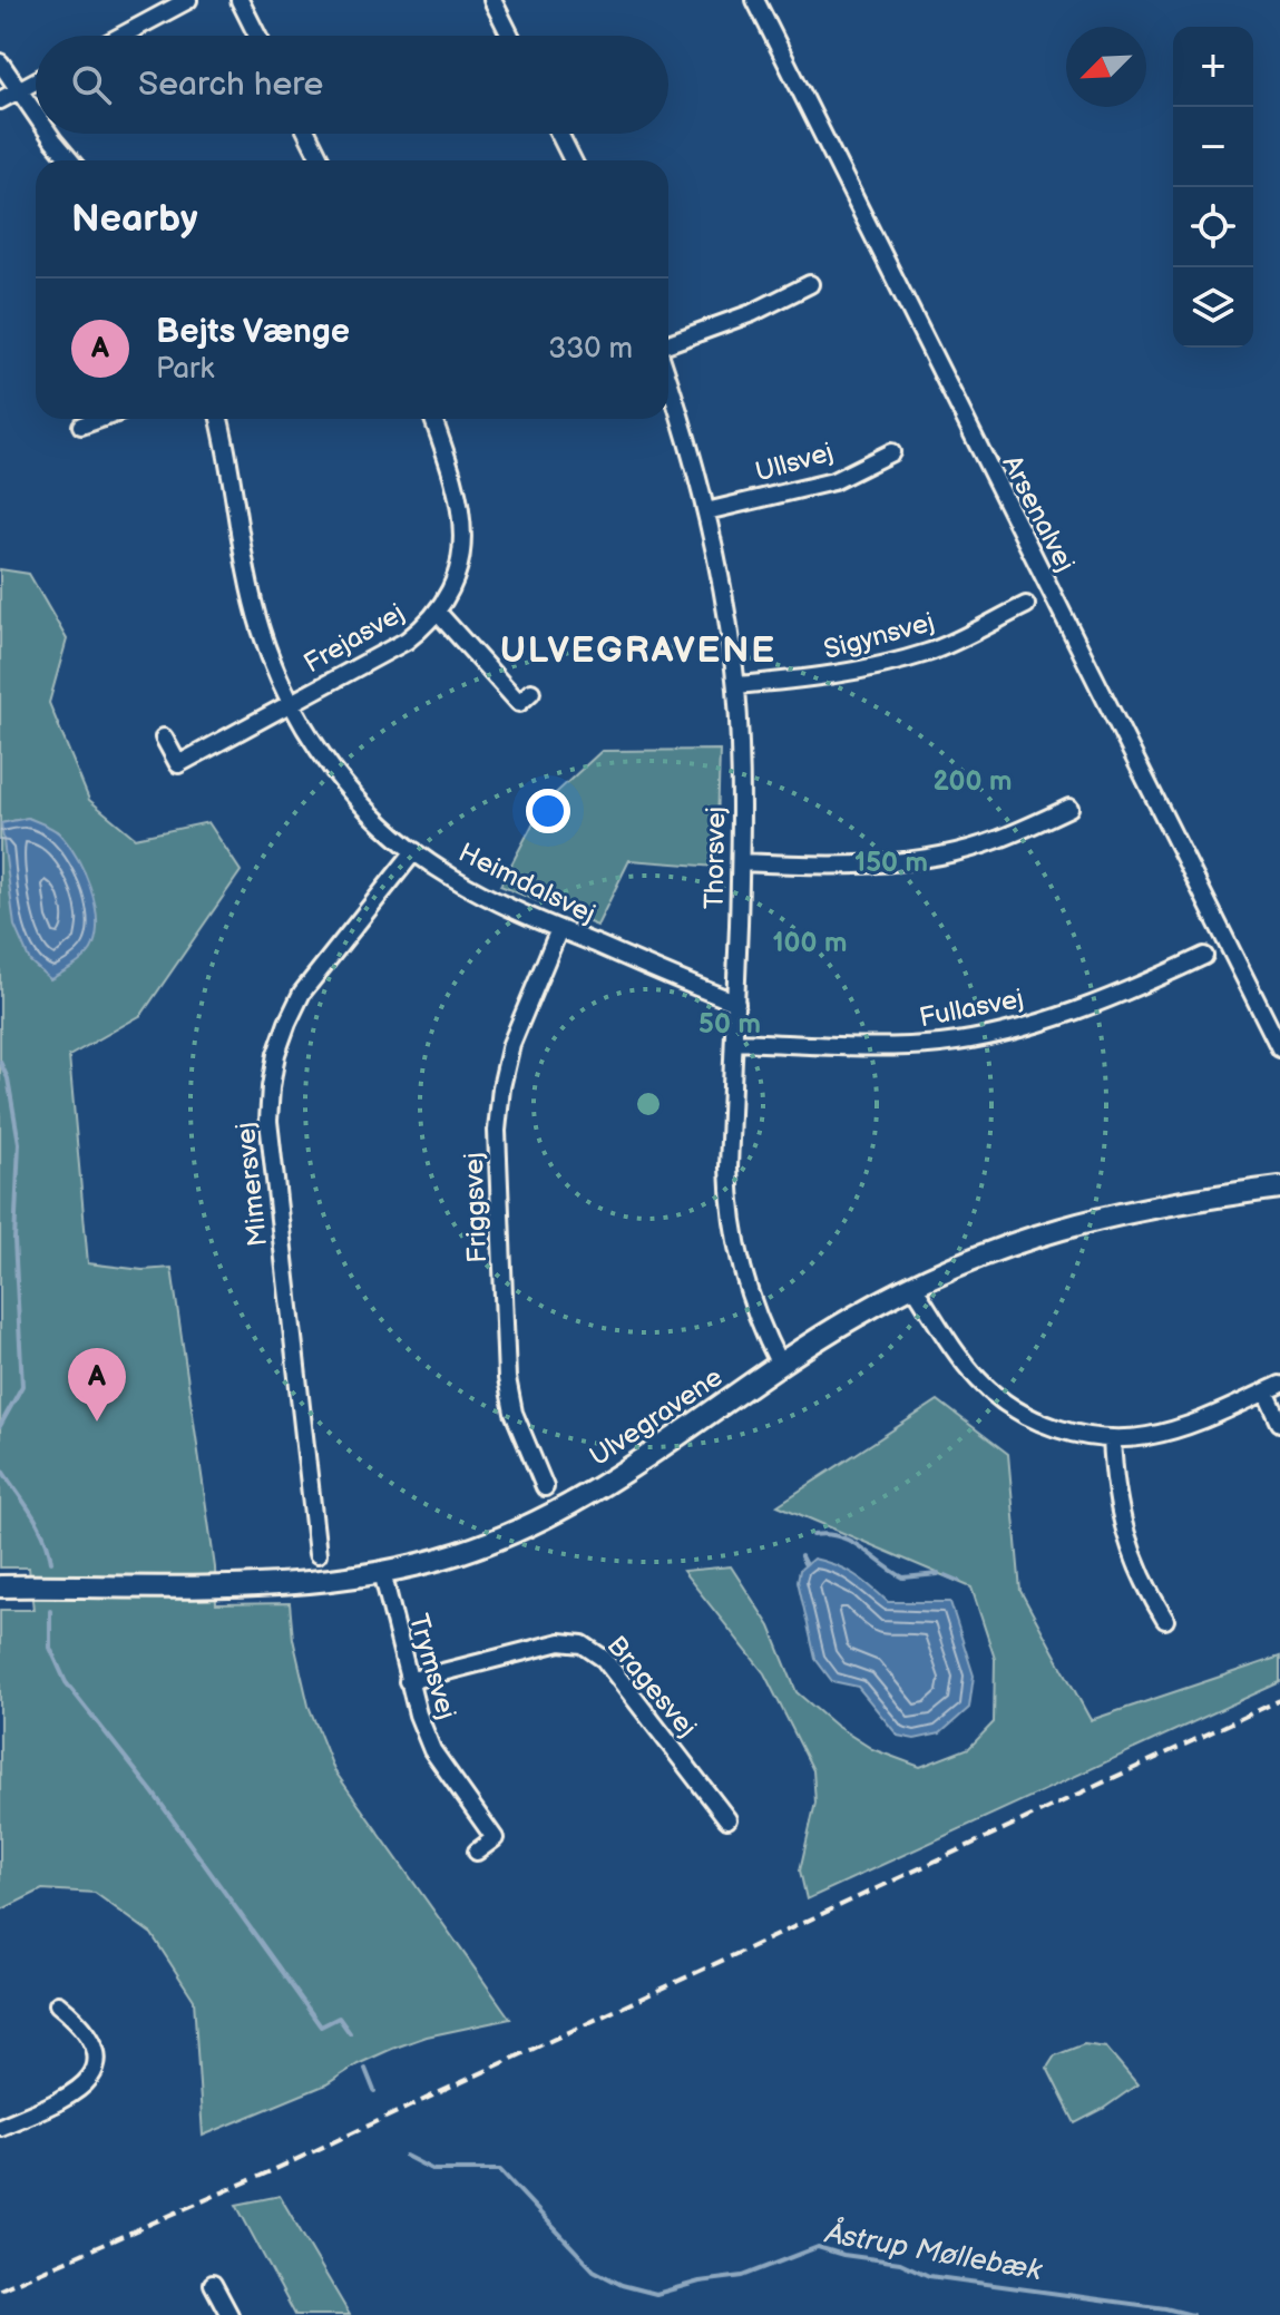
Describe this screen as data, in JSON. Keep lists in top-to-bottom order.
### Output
{
  "streets": {
    "street": [
      "Ullsvej",
      "Arsenalvej",
      "Sigynsvej",
      "Frejasvej",
      "Thorsvej",
      "Heimdalsvej",
      "Fullasvej",
      "Mimersvej",
      "Friggsvej",
      "Ulvegravene",
      "Trymsvej",
      "Bragesvej"
    ]
  },
  "crossings": [
    ["Ullsvej", "Thorsvej"],
    ["Sigynsvej", "Thorsvej"],
    ["Frejasvej", "Heimdalsvej"],
    ["Thorsvej", "Heimdalsvej"],
    ["Thorsvej", "Fullasvej"],
    ["Thorsvej", "Ulvegravene"],
    ["Heimdalsvej", "Mimersvej"],
    ["Heimdalsvej", "Friggsvej"],
    ["Ulvegravene", "Trymsvej"],
    ["Trymsvej", "Bragesvej"]
  ],
  "districts": ["ULVEGRAVENE"],
  "water": ["Åstrup Møllebæk"],
  "north": "bottom left",
  "page": {
    "map_buttons": ["+", "−"],
    "search": "Search here",
    "heading": "Nearby",
    "list": [
      {
        "mark": "A",
        "name": "Bejts Vænge",
        "note": "Park",
        "value": "330 m"
      }
    ],
    "pins": "A"
  },
  "rings": [
    "200 m",
    "150 m",
    "100 m",
    "50 m"
  ]
}
